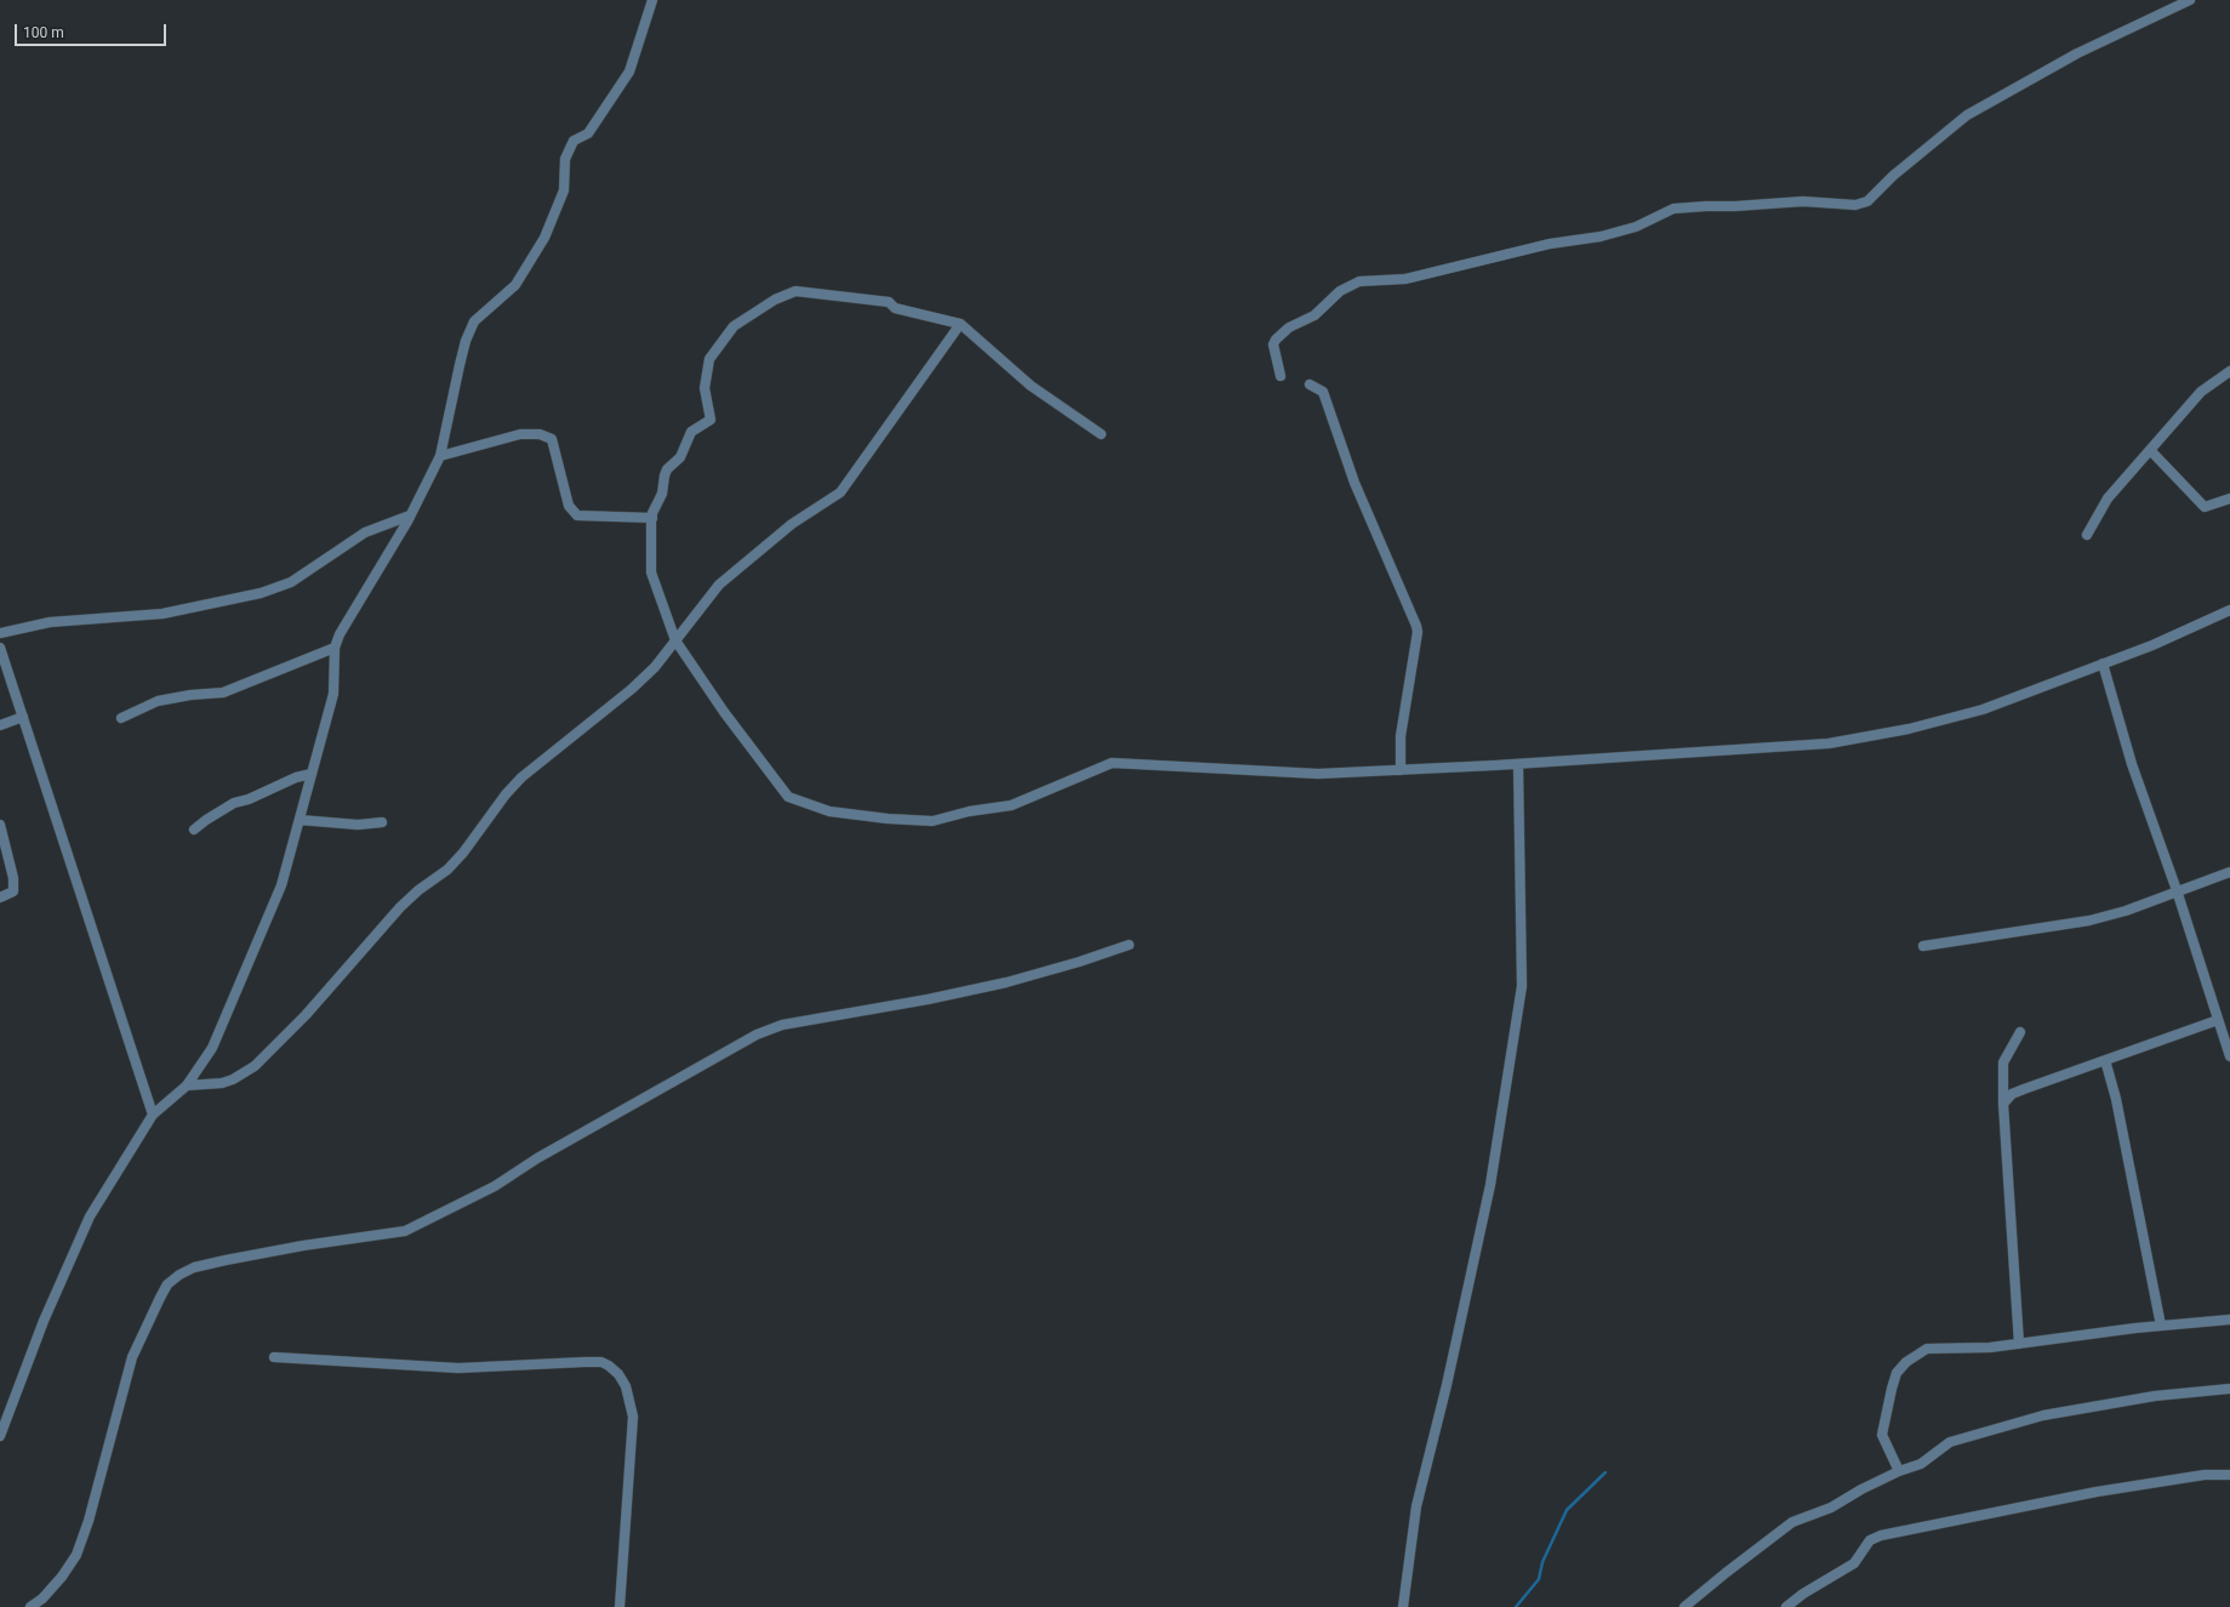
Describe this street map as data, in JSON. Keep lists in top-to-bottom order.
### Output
{
  "scale_bar": "100 m"
}
